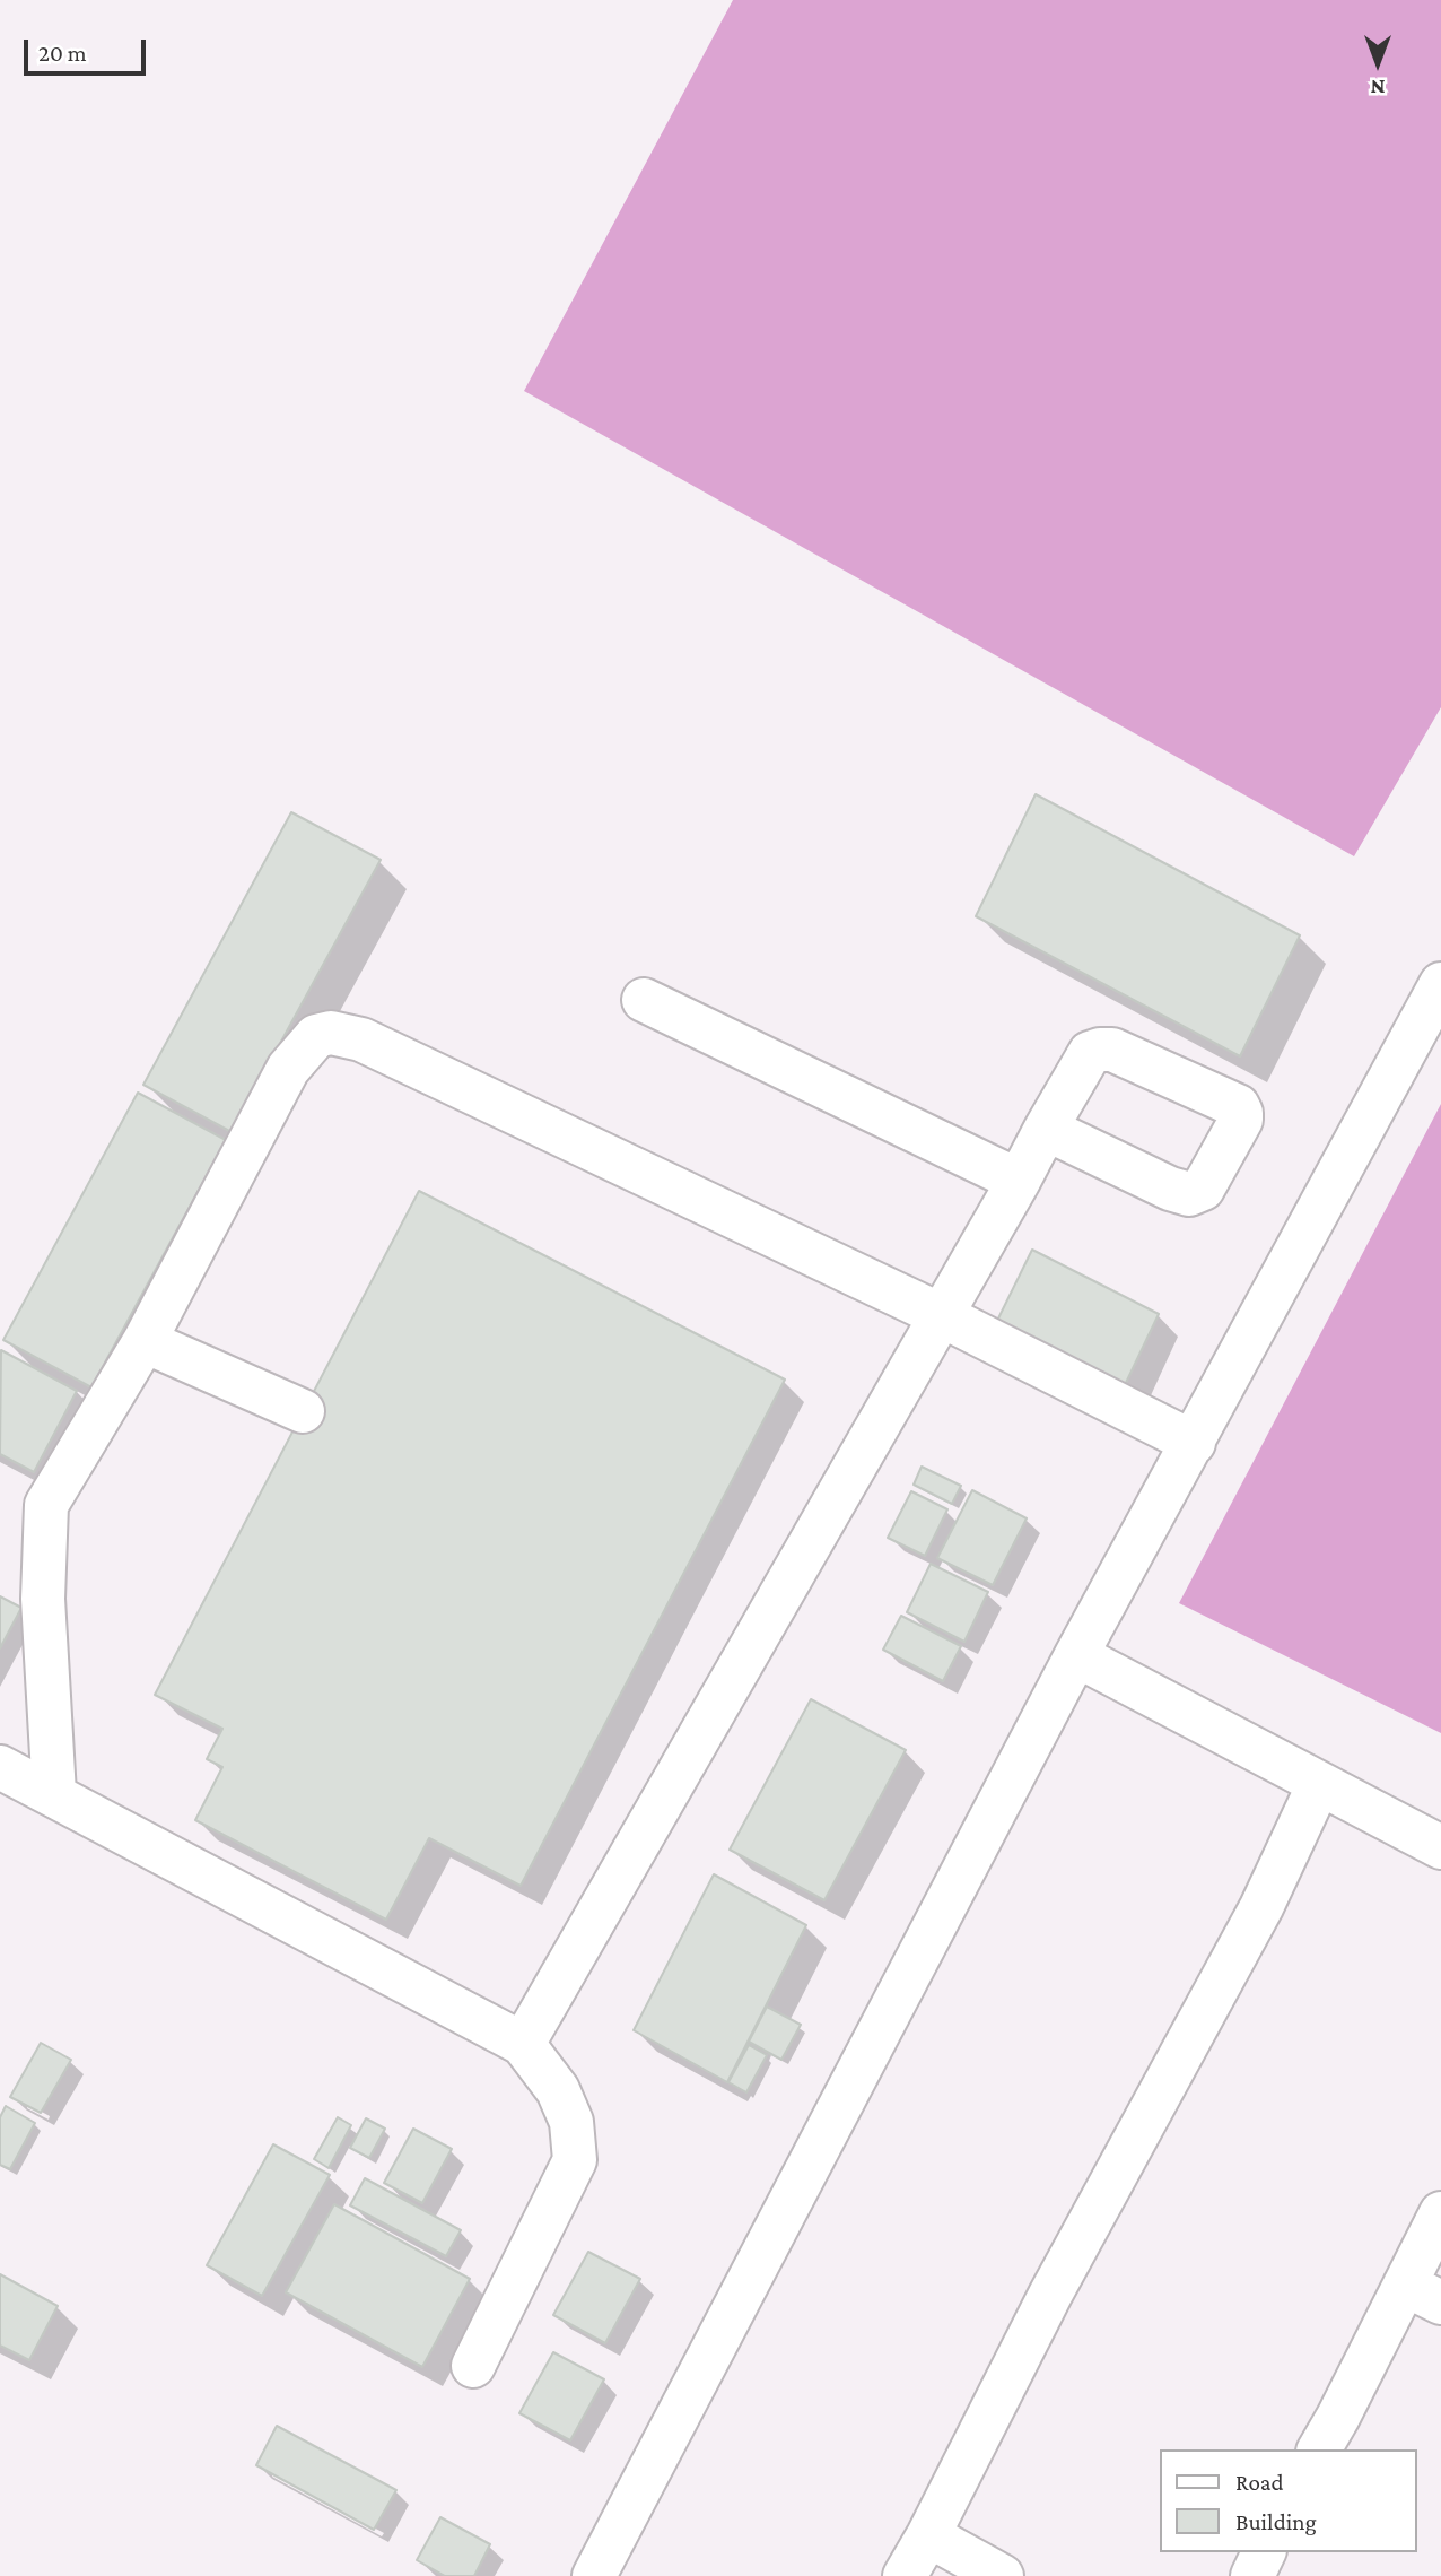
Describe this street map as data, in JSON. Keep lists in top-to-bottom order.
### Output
{
  "legend": ["Road", "Building"],
  "scale_bar": "20 m",
  "north": "bottom"
}
